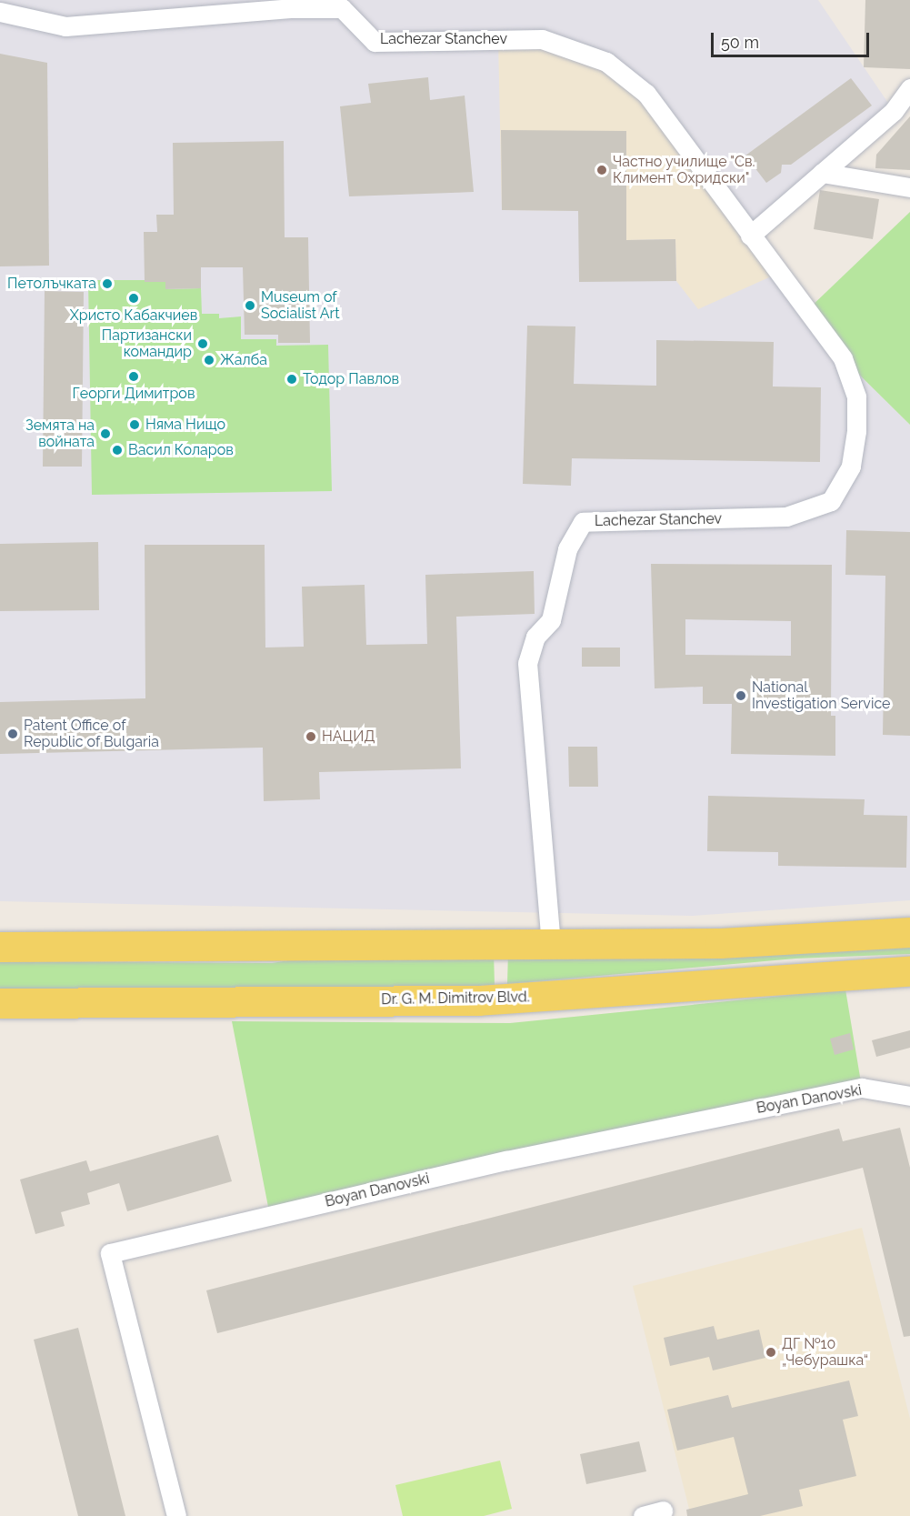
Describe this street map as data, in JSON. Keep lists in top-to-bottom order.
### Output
{
  "streets": {
    "main road": ["Dr. G. M. Dimitrov Blvd."],
    "street": ["Lachezar Stanchev", "Boyan Danovski"]
  },
  "places": [
    "Частно училище \"Св. Климент Охридски\"",
    "Петолъчката",
    "Христо Кабакчиев",
    "Museum of Socialist Art",
    "Партизански командир",
    "Жалба",
    "Георги Димитров",
    "Тодор Павлов",
    "Няма Нищо",
    "Земята на войната",
    "Васил Коларов",
    "National Investigation Service",
    "Patent Office of Republic of Bulgaria",
    "НАЦИД",
    "ДГ №10 „Чебурашка“"
  ],
  "scale_bar": "50 m"
}
